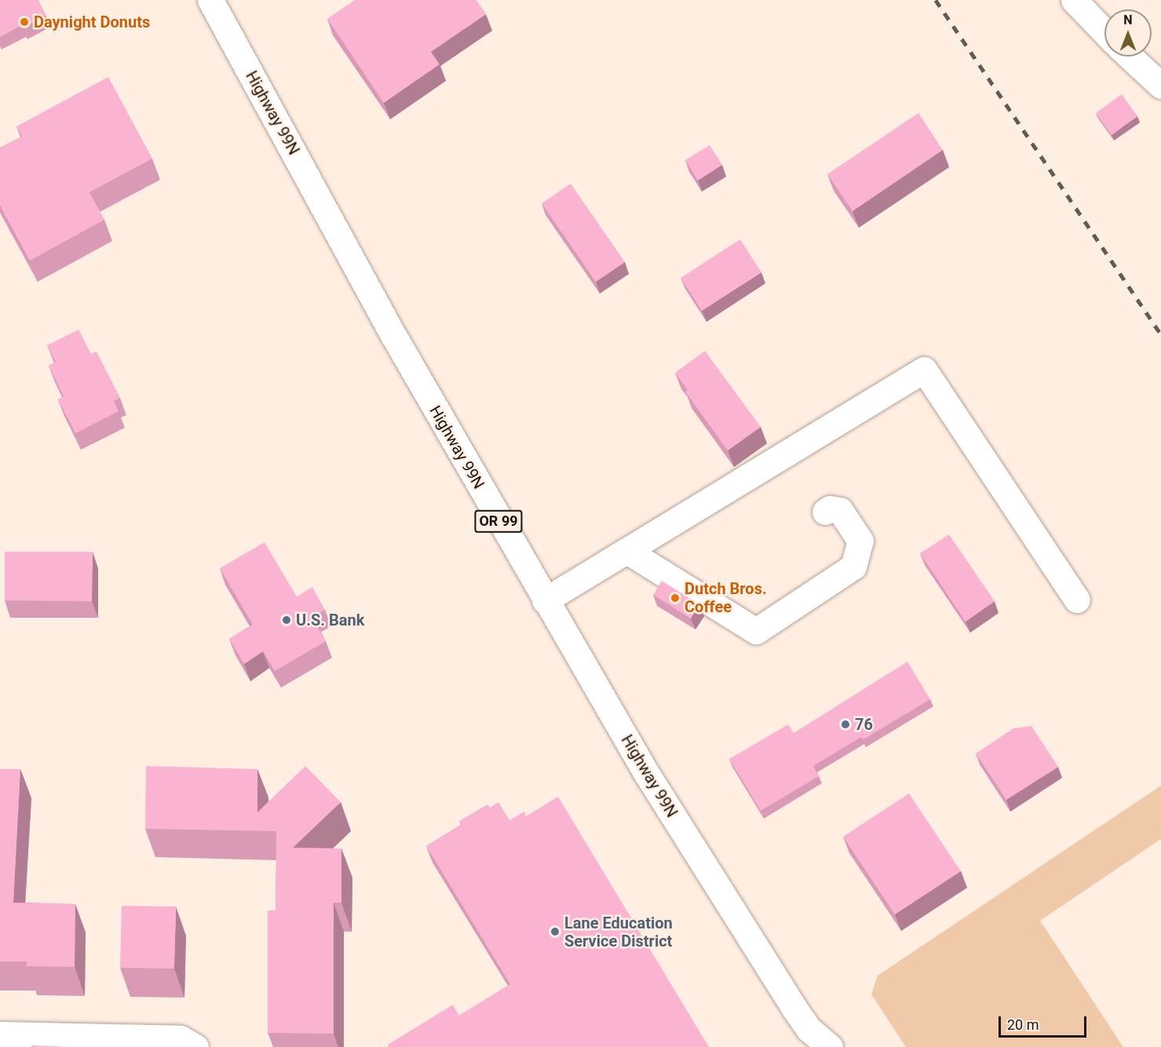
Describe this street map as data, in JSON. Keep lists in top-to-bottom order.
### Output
{
  "streets": {
    "main road": ["Highway 99N", "OR 99"]
  },
  "places": [
    "Daynight Donuts",
    "Dutch Bros. Coffee",
    "U.S. Bank",
    "76",
    "Lane Education Service District"
  ],
  "scale_bar": "20 m",
  "north": "top"
}
